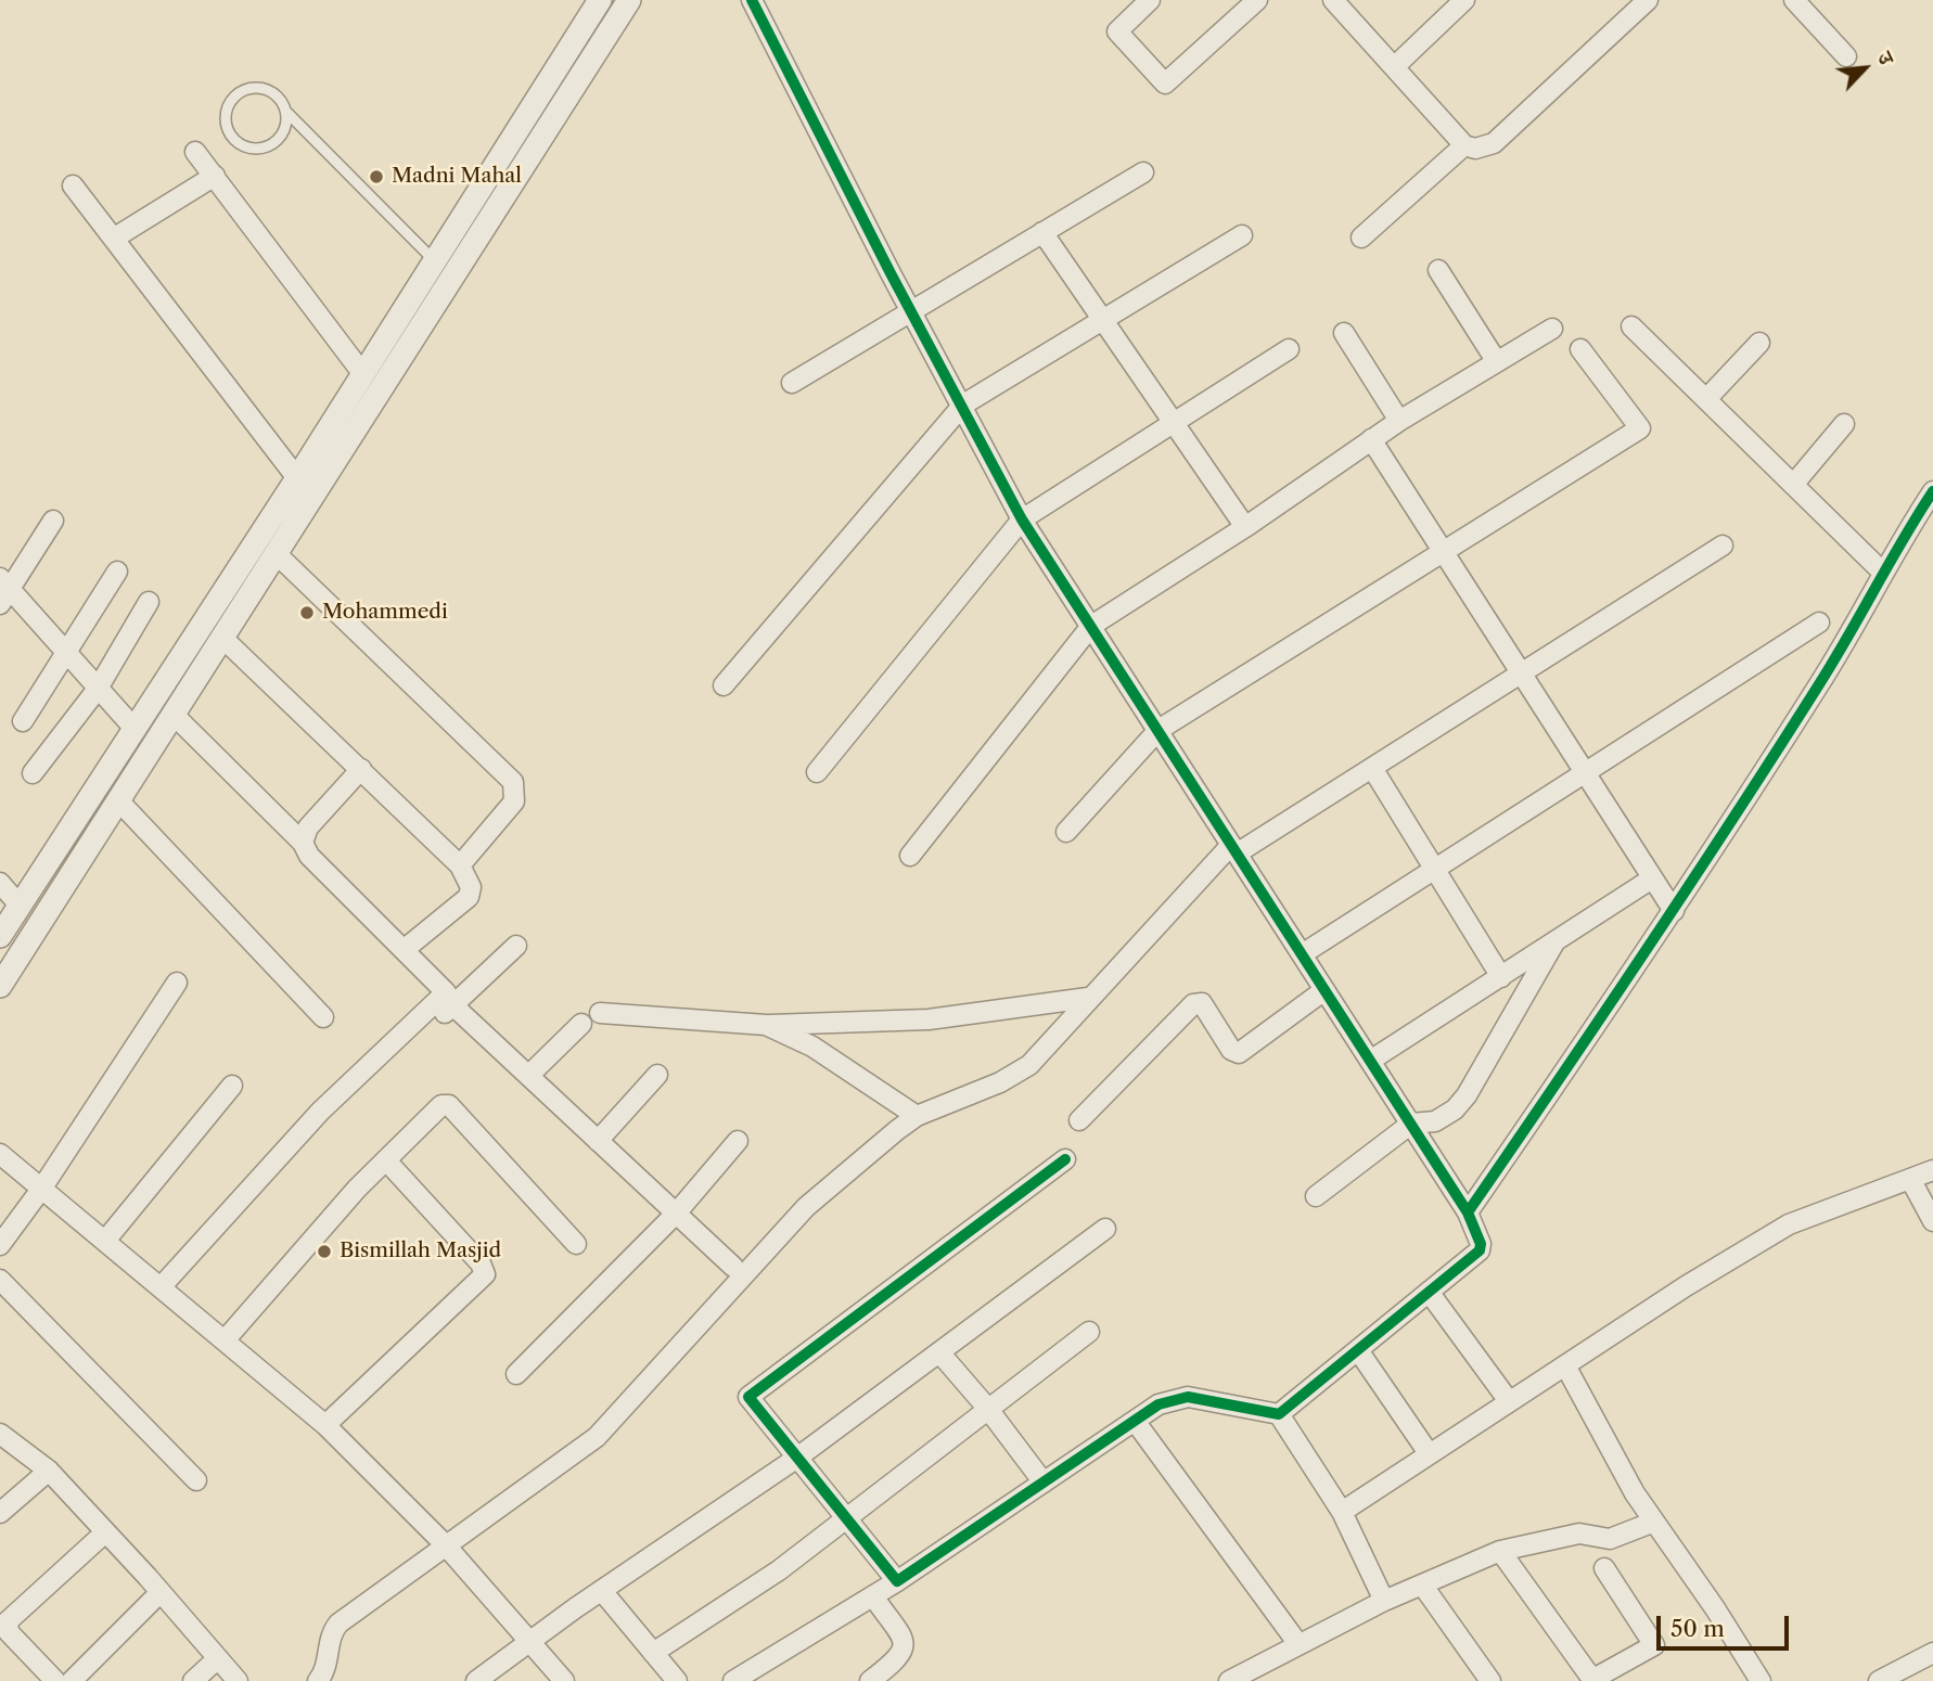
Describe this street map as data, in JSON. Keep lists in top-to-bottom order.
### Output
{
  "places": ["Madni Mahal", "Mohammedi", "Bismillah Masjid"],
  "scale_bar": "50 m",
  "north": "top right"
}
